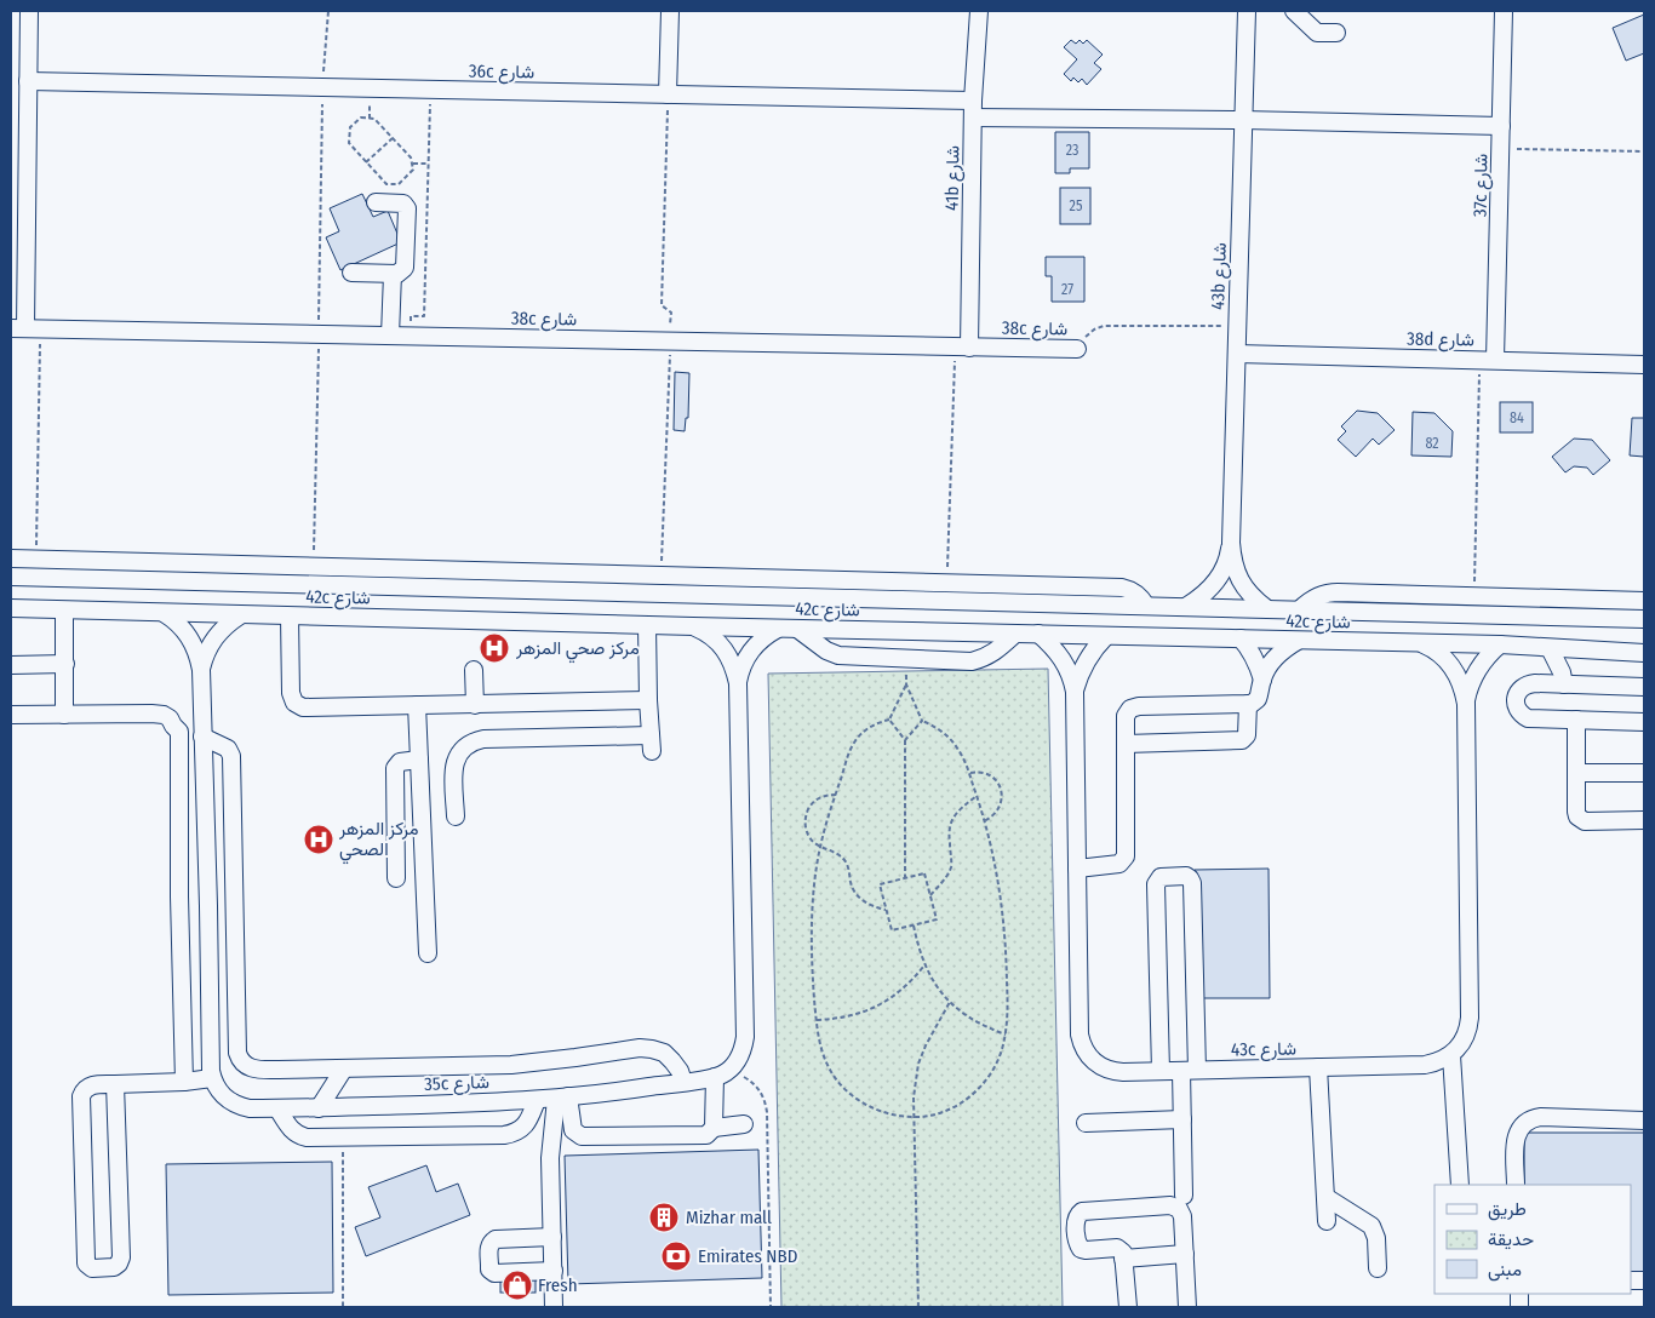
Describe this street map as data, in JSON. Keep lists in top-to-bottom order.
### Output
{
  "streets": {
    "street": [
      "36c شارع",
      "41b شارع",
      "37c شارع",
      "43b شارع",
      "38c شارع",
      "38d شارع",
      "42c شارع",
      "43c شارع",
      "35c شارع"
    ]
  },
  "crossings": [
    ["36c شارع", "41b شارع"],
    ["36c شارع", "37c شارع"],
    ["36c شارع", "43b شارع"],
    ["41b شارع", "38c شارع"],
    ["37c شارع", "38d شارع"],
    ["43b شارع", "38d شارع"],
    ["43b شارع", "42c شارع"],
    ["42c شارع", "43c شارع"]
  ],
  "places": {
    "hospital": ["مركز صحي المزهر", "مركز المزهر الصحي"],
    "building": ["Mizhar mall"],
    "bank": ["Emirates NBD"],
    "shop": ["Fresh"]
  },
  "house_numbers": [
    "23",
    "25",
    "27",
    "84",
    "82"
  ],
  "legend": ["طريق", "حديقة", "مبنى"]
}
